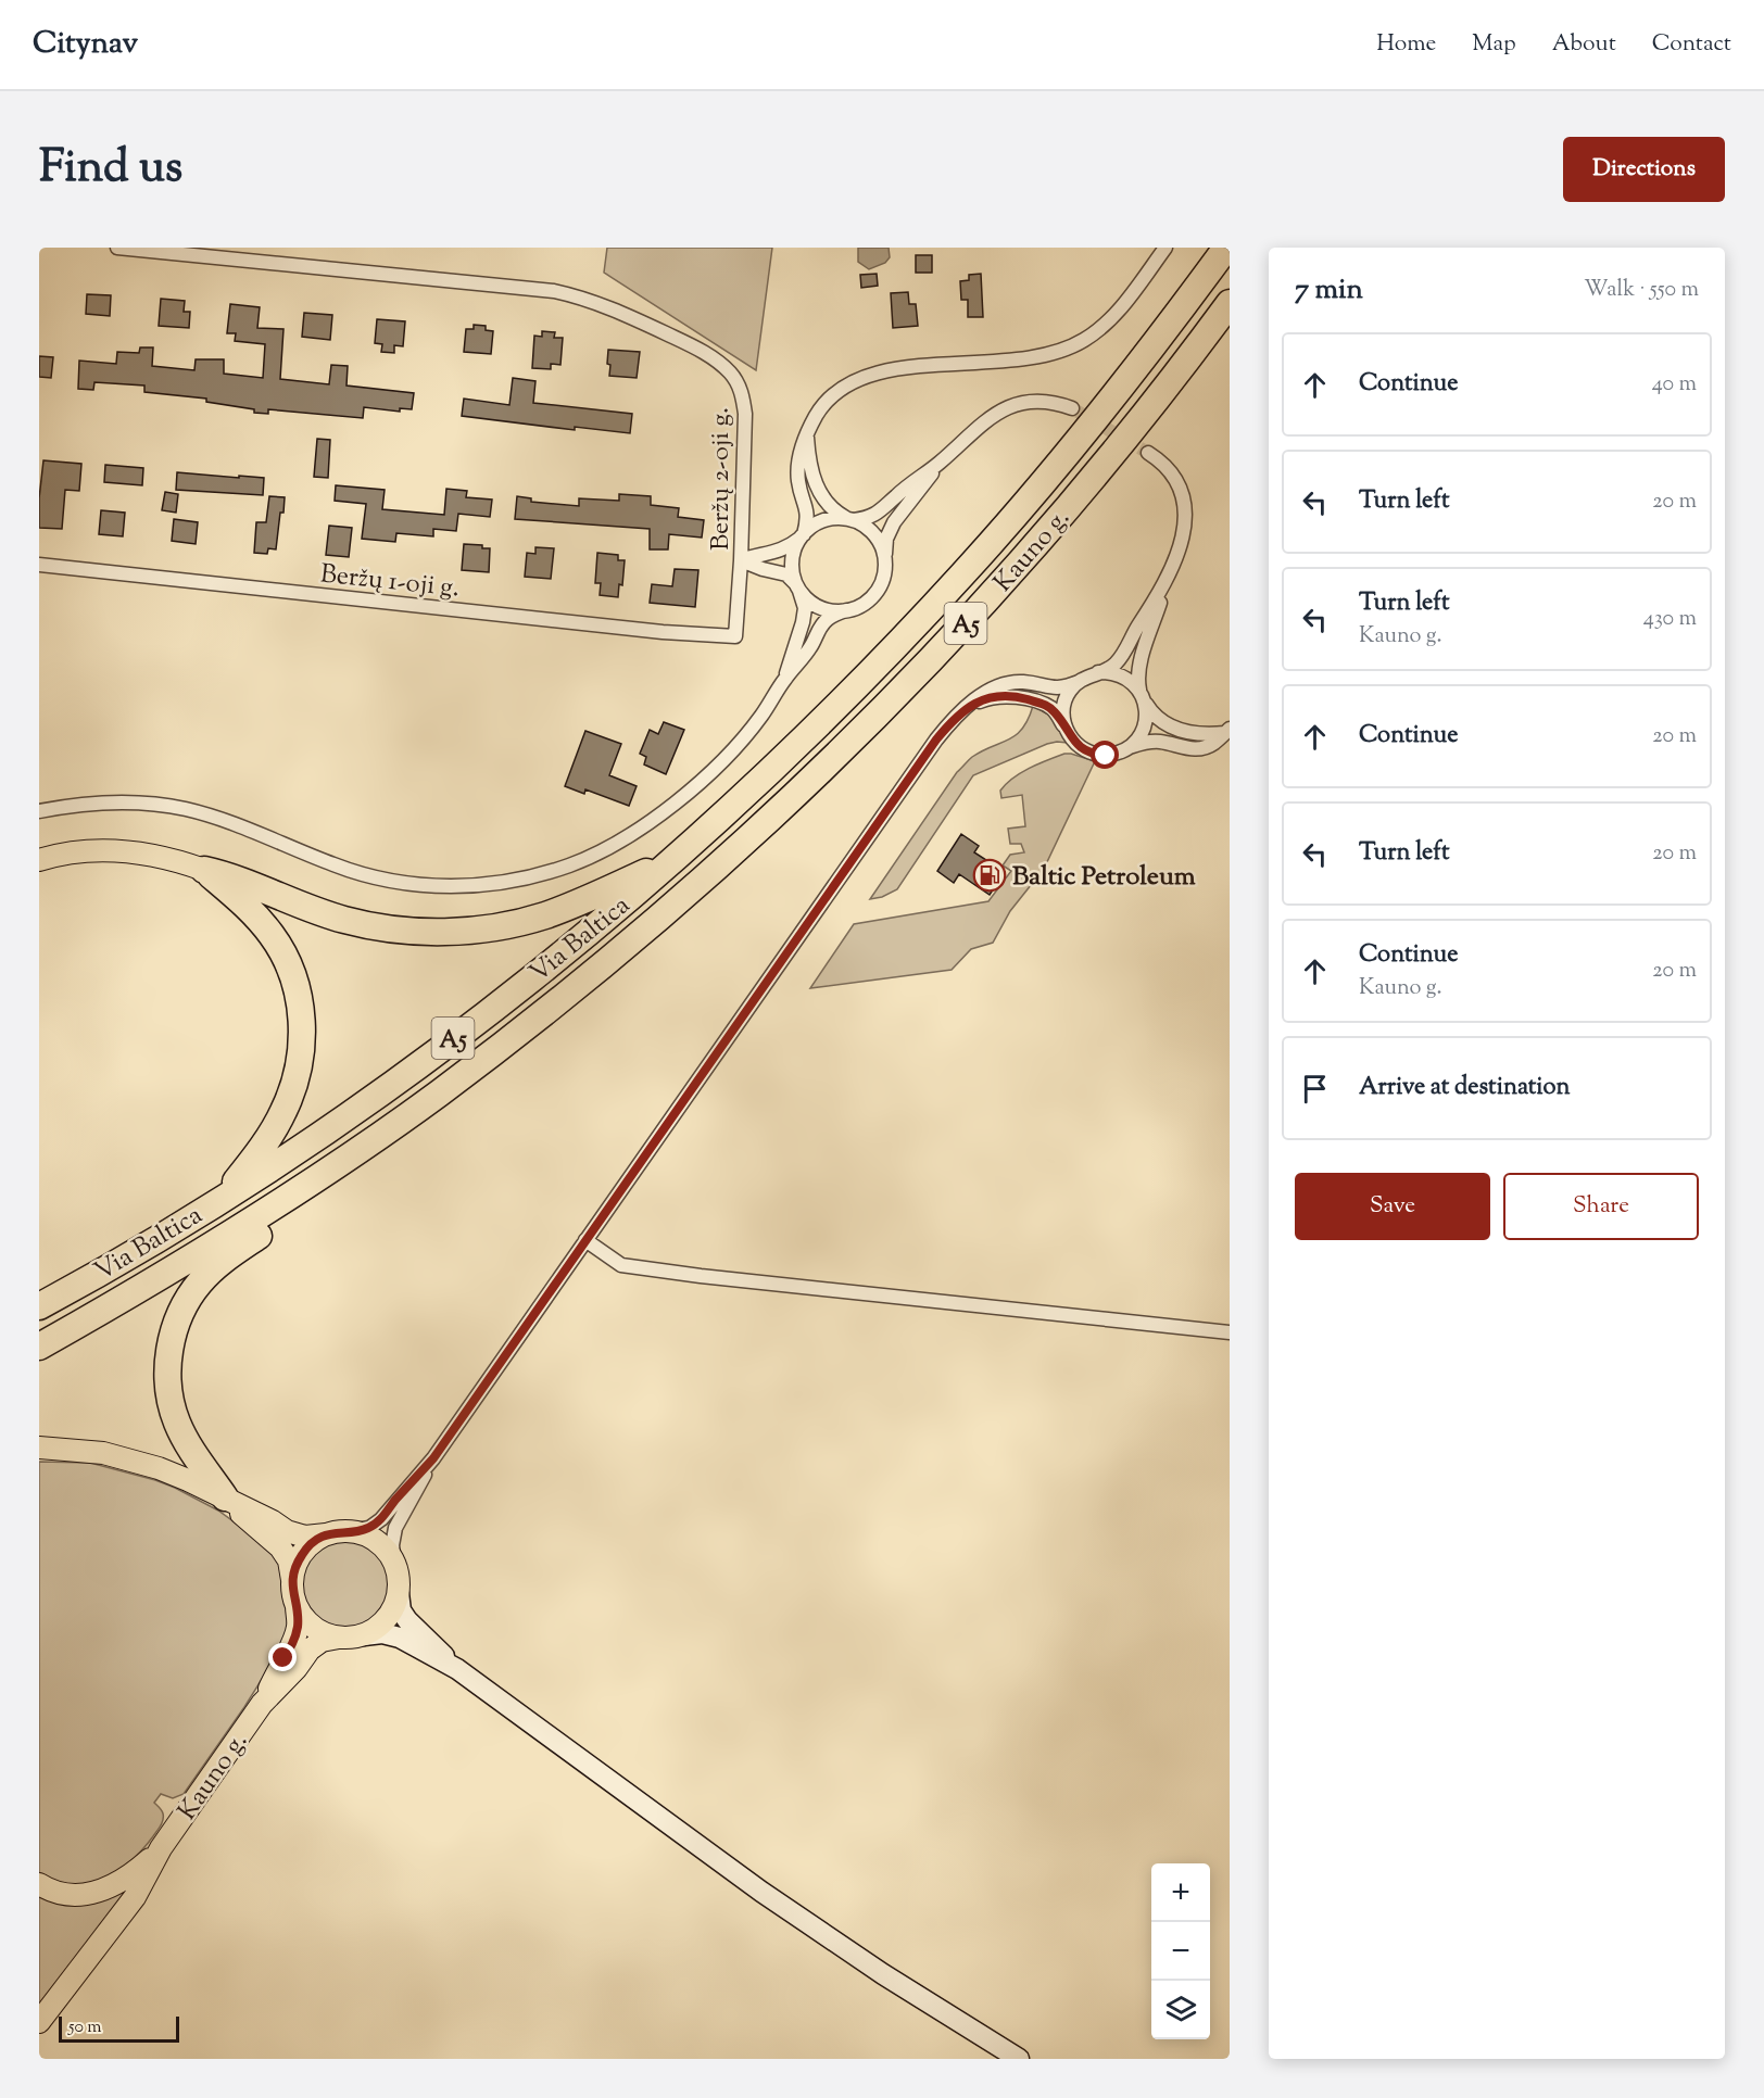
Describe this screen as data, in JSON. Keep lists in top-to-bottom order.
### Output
{
  "streets": {
    "highway": ["Kauno g.", "A5", "Via Baltica"],
    "street": ["Beržų 2-oji g.", "Beržų 1-oji g."]
  },
  "crossings": [
    ["Beržų 2-oji g.", "Beržų 1-oji g."],
    ["Kauno g.", "Via Baltica"]
  ],
  "places": {
    "fuel station": ["Baltic Petroleum"]
  },
  "scale_bar": "50 m",
  "page": {
    "header": "Citynav",
    "nav": [
      "Home",
      "Map",
      "About",
      "Contact"
    ],
    "title": "Find us",
    "buttons": [
      "Directions",
      ["Save", "Share"]
    ],
    "heading": ["7 min", "Walk · 550 m"],
    "list": [
      ["Continue", "40 m"],
      ["Turn left", "20 m"],
      ["Turn left", "Kauno g.", "430 m"],
      ["Continue", "20 m"],
      ["Turn left", "20 m"],
      ["Continue", "Kauno g.", "20 m"],
      "Arrive at destination"
    ],
    "map_buttons": ["+", "−"],
    "scale": "50 m"
  }
}
